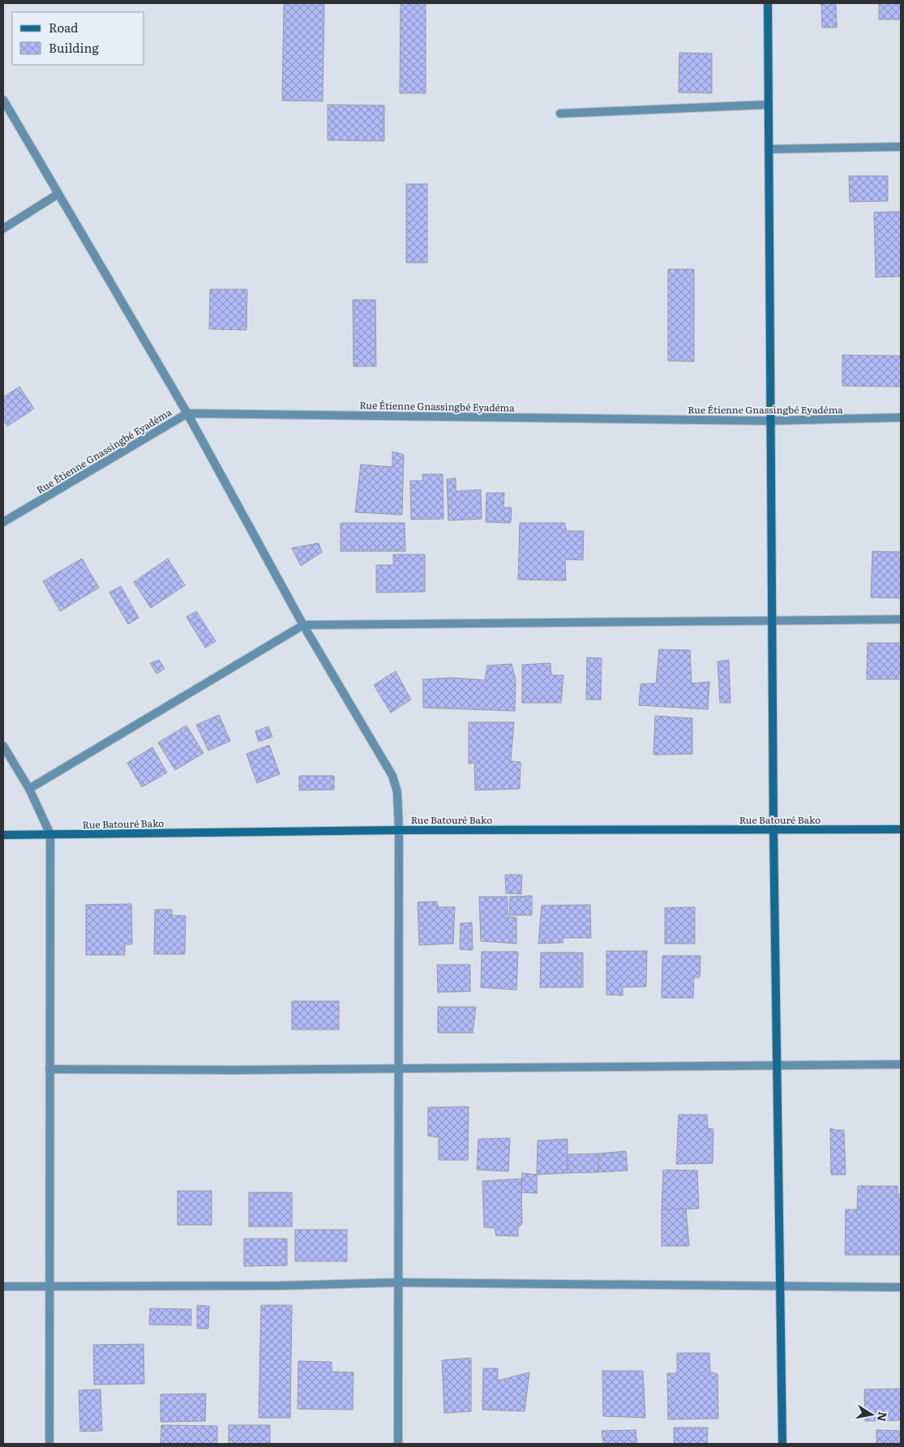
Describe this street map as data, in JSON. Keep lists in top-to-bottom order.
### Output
{
  "streets": {
    "street": ["Rue Étienne Gnassingbé Eyadéma", "Rue Batouré Bako"]
  },
  "legend": ["Road", "Building"],
  "north": "right"
}
